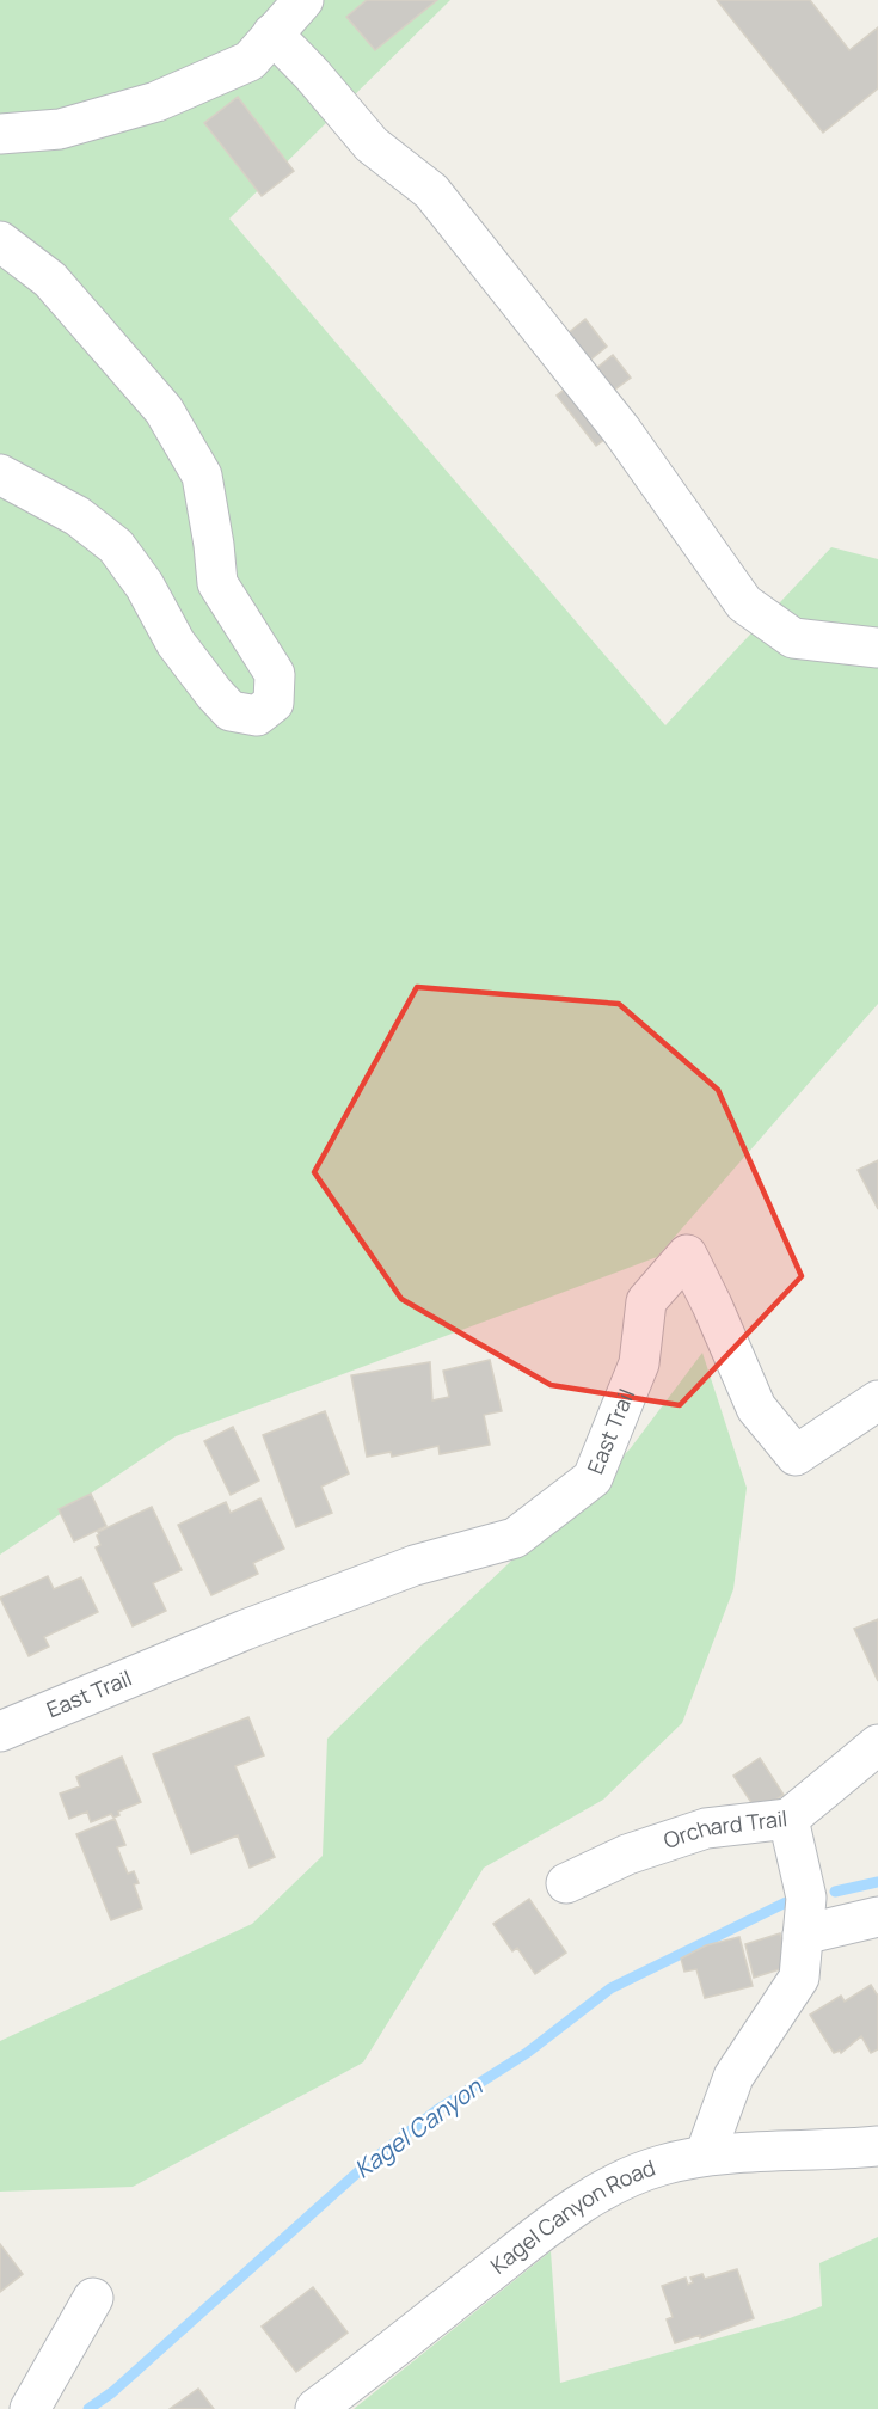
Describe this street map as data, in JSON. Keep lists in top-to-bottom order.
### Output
{
  "streets": {
    "street": ["East Trail", "Orchard Trail", "Kagel Canyon Road"]
  },
  "crossings": [
    ["Orchard Trail", "Kagel Canyon Road"]
  ],
  "water": ["Kagel Canyon"]
}
